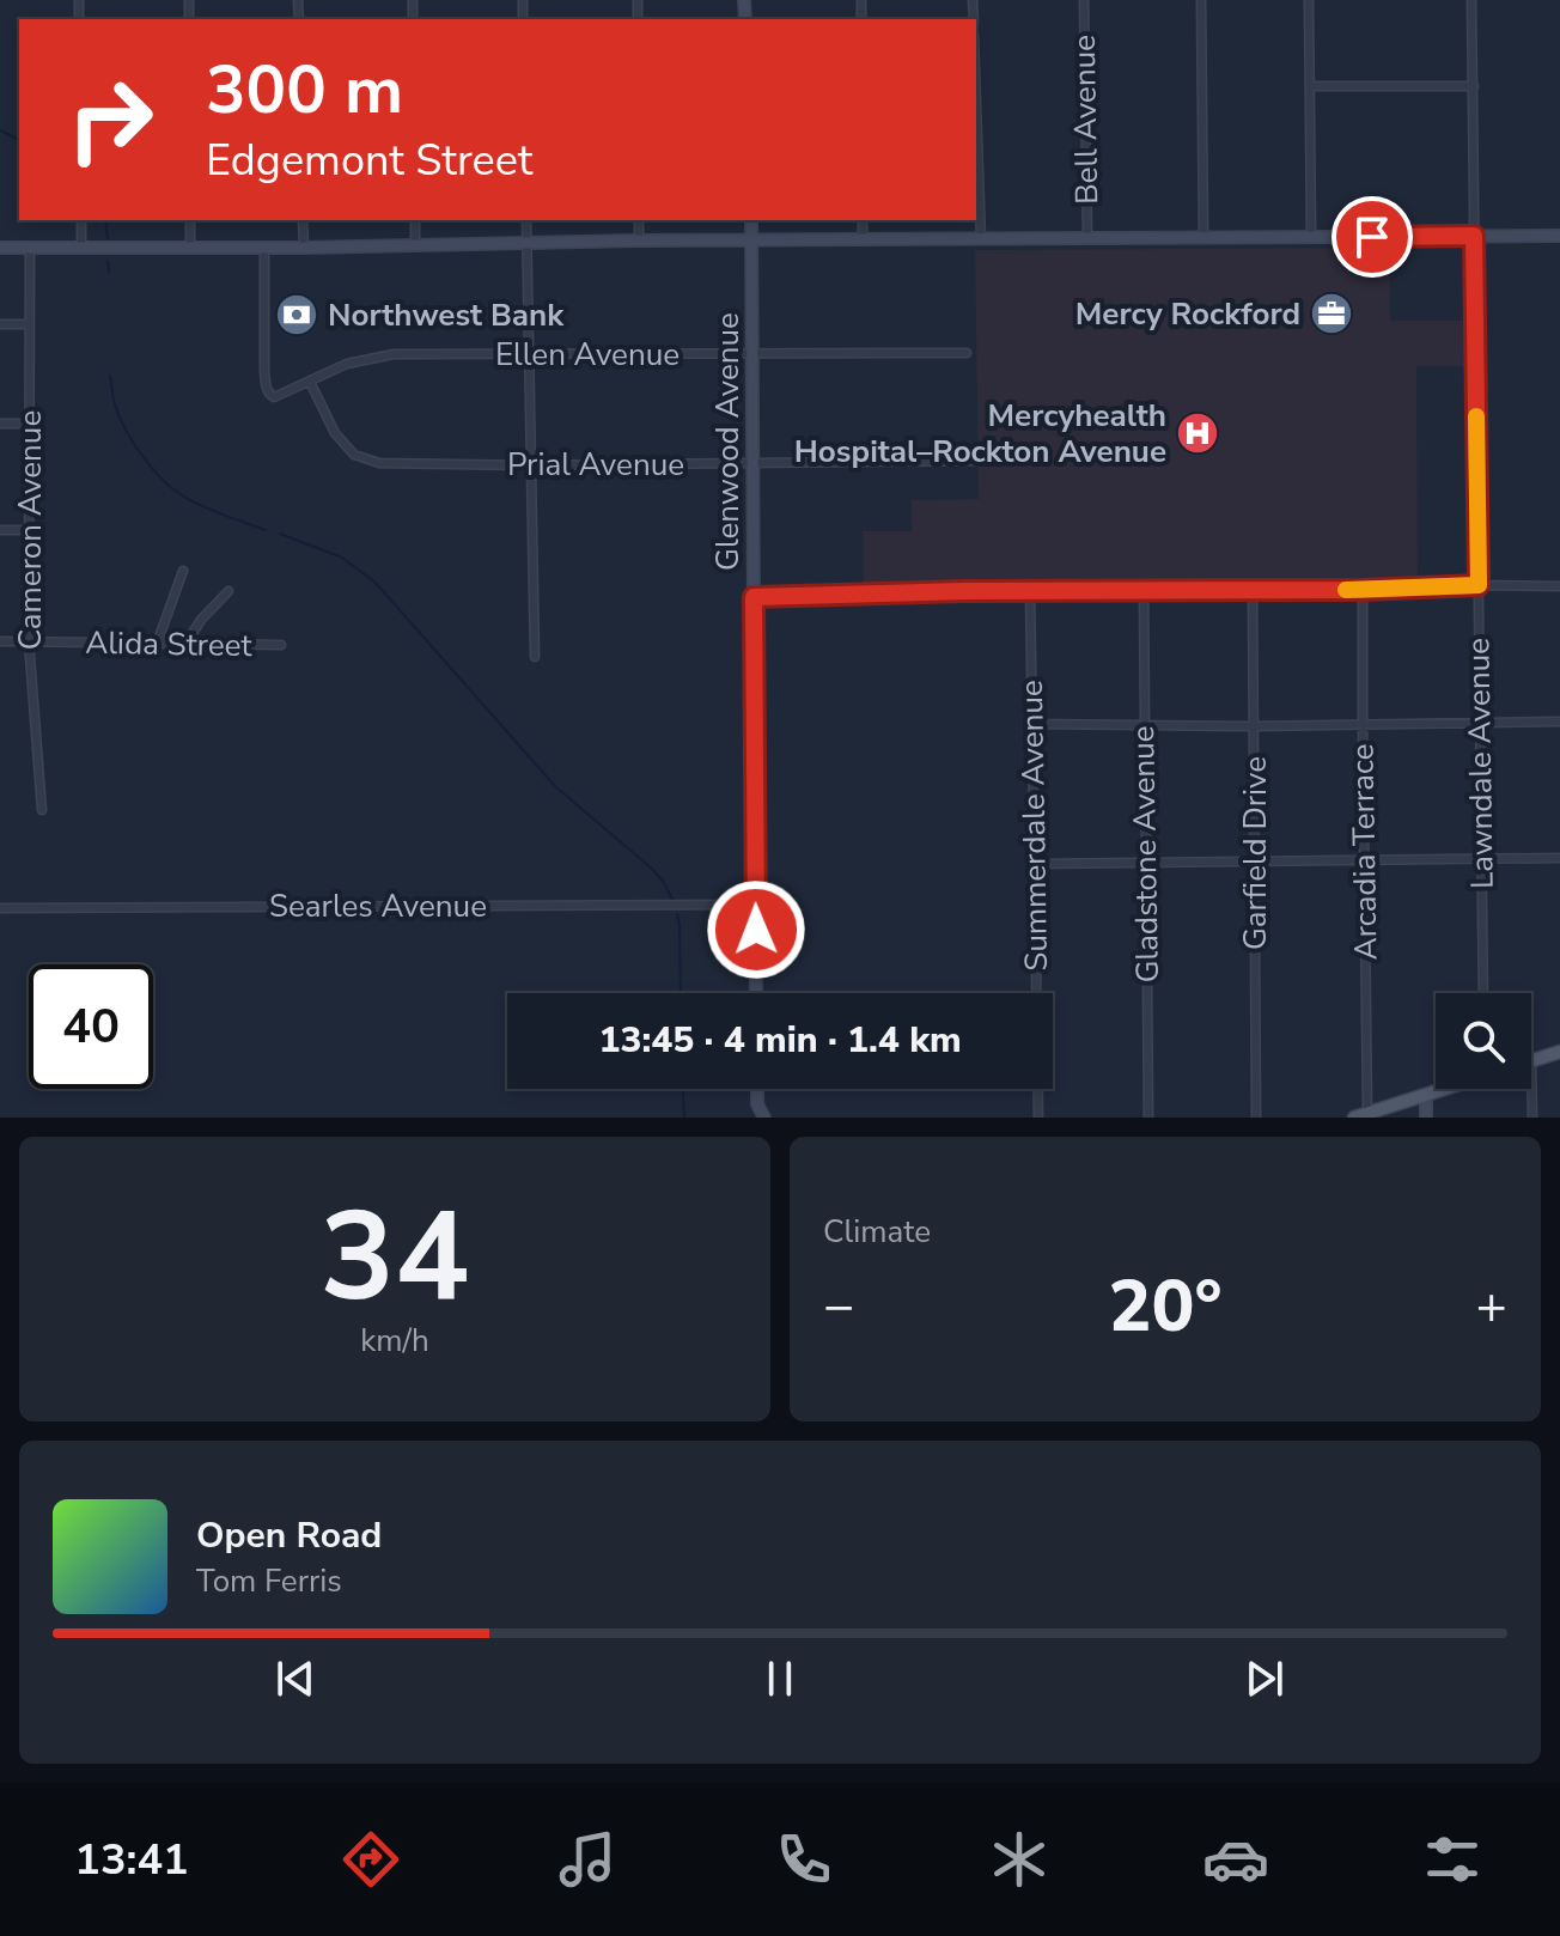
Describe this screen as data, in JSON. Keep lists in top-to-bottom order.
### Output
{
  "streets": {
    "main road": ["Glenwood Avenue"],
    "street": [
      "Bell Avenue",
      "Ellen Avenue",
      "Prial Avenue",
      "Cameron Avenue",
      "Alida Street",
      "Lawndale Avenue",
      "Summerdale Avenue",
      "Arcadia Terrace",
      "Garfield Drive",
      "Gladstone Avenue",
      "Searles Avenue"
    ]
  },
  "crossings": [
    ["Ellen Avenue", "Glenwood Avenue"],
    ["Ellen Avenue", "Prial Avenue"],
    ["Glenwood Avenue", "Prial Avenue"],
    ["Glenwood Avenue", "Searles Avenue"],
    ["Cameron Avenue", "Alida Street"]
  ],
  "places": {
    "office": ["Mercy Rockford"],
    "bank": ["Northwest Bank"],
    "hospital": ["Mercyhealth Hospital–Rockton Avenue"]
  },
  "page": {
    "turn": ["300 m", "Edgemont Street"],
    "limit": "40",
    "trip": "13:45 · 4 min · 1.4 km",
    "tile": [
      ["34", "km/h"],
      "Climate"
    ],
    "heat": ["−", "20°", "+"],
    "song": ["Open Road", "Tom Ferris"],
    "tabs": "13:41"
  }
}
